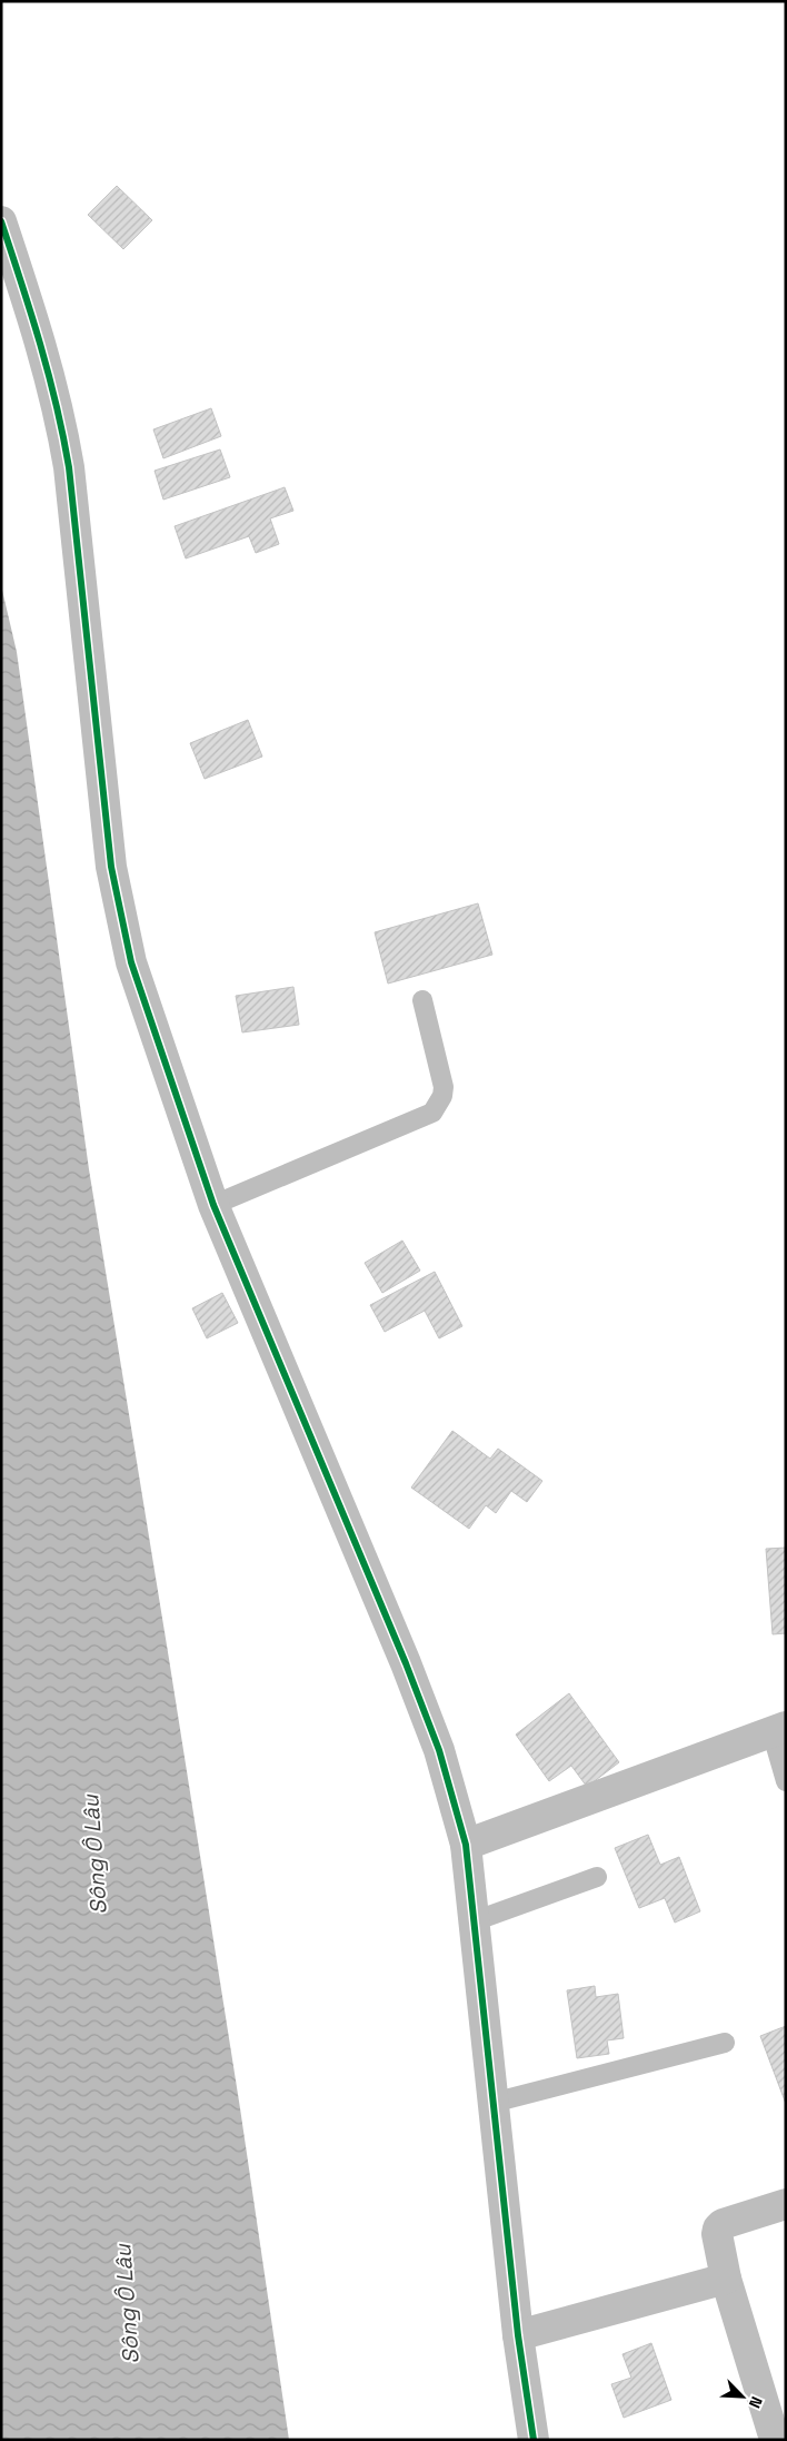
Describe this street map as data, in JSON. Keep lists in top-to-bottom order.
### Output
{
  "water": ["Sông Ô Lâu"],
  "north": "bottom right"
}
